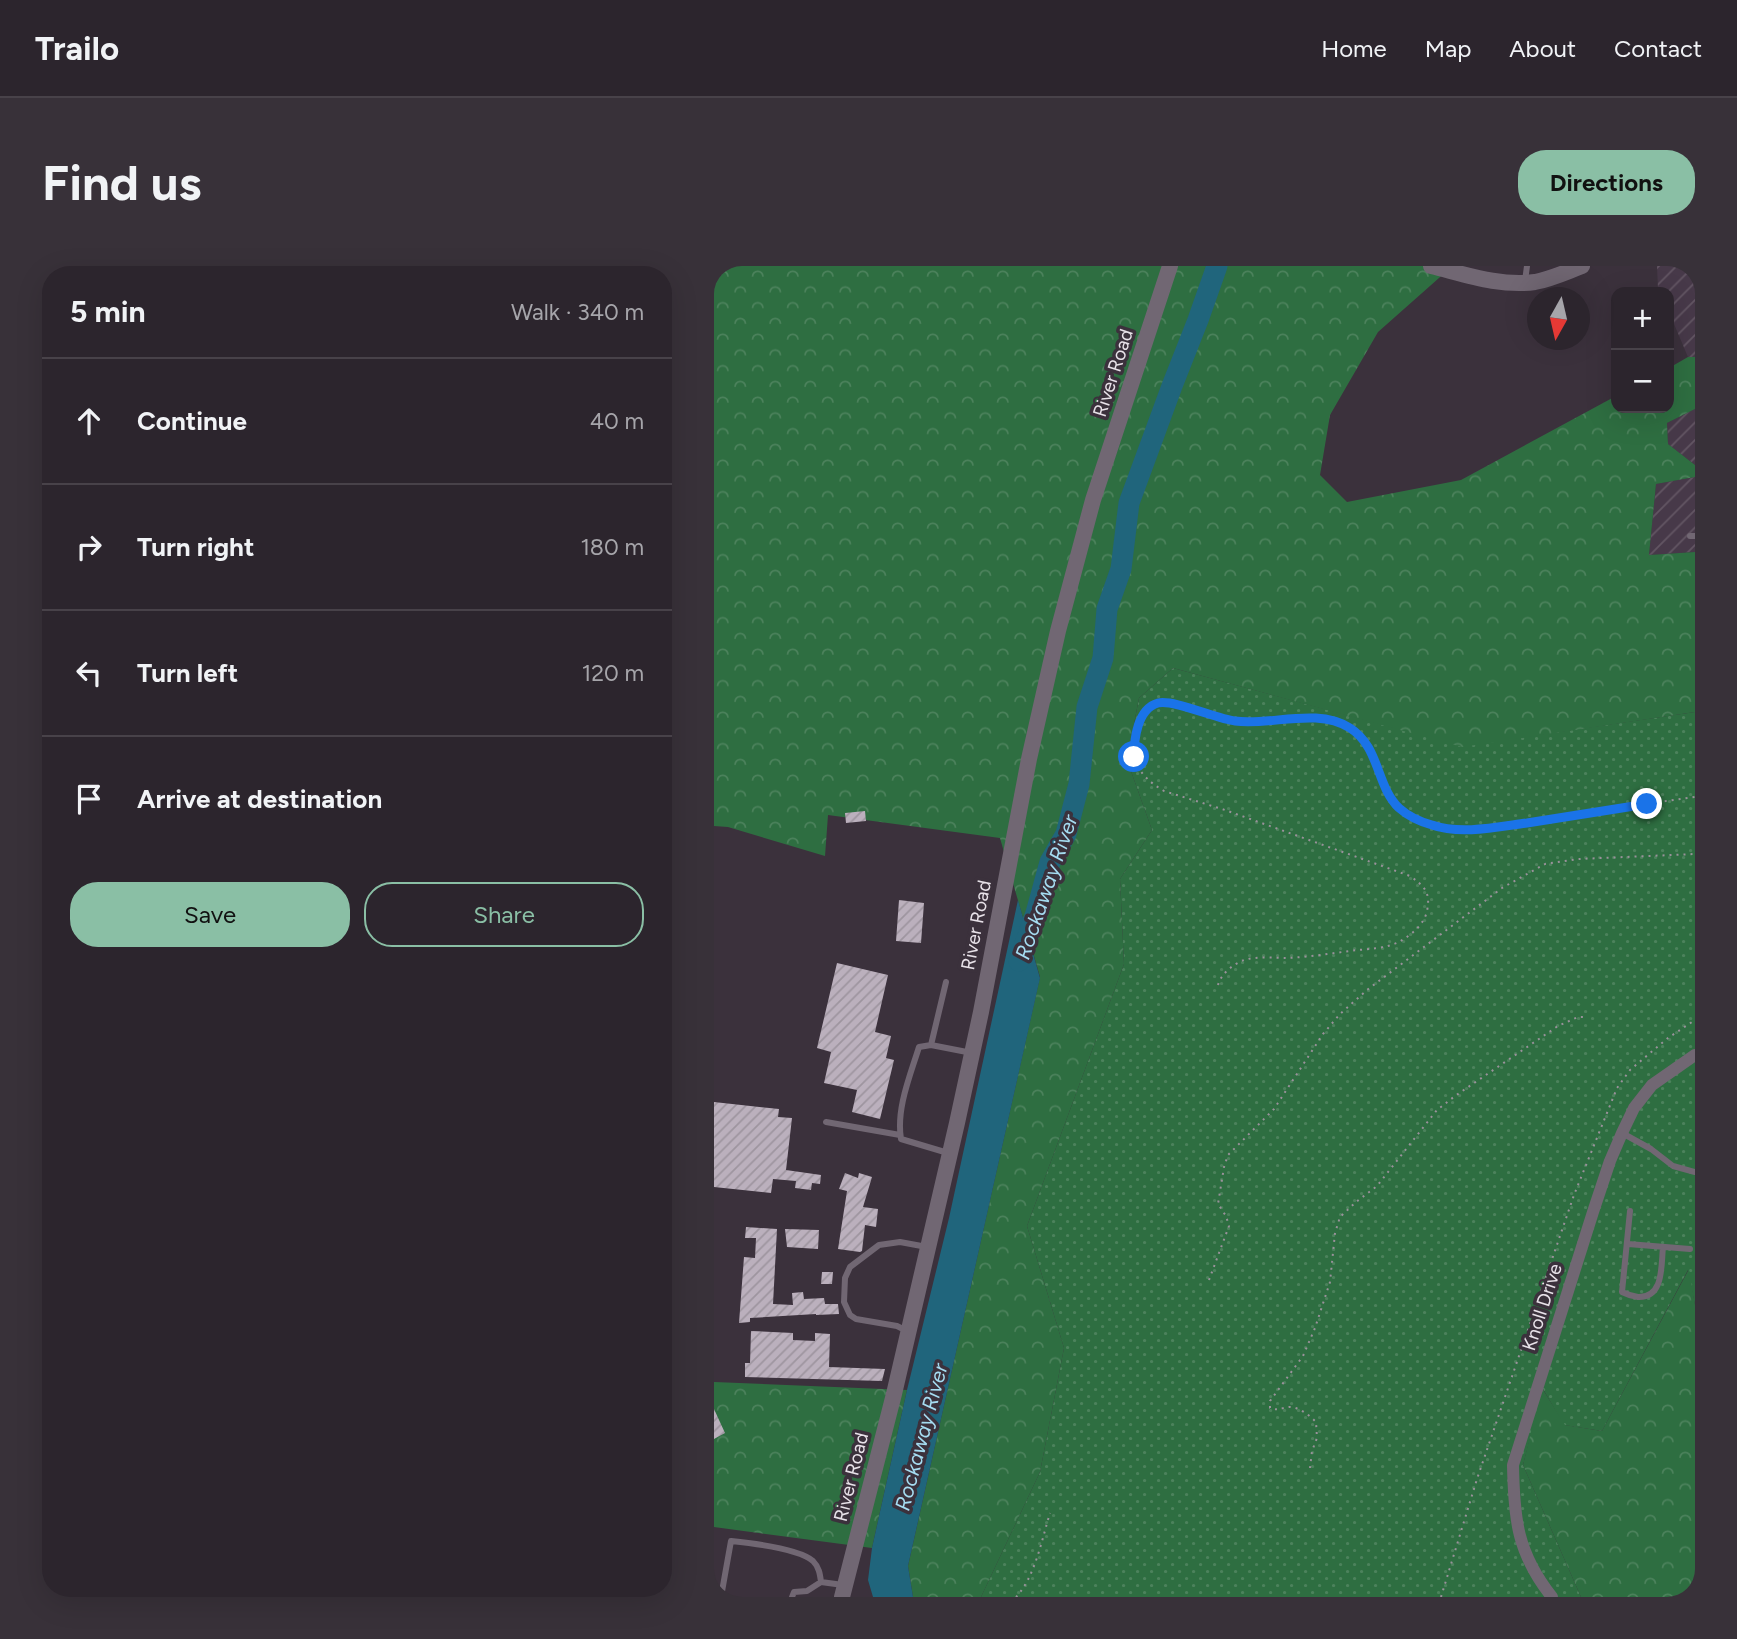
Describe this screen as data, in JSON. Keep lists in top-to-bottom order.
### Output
{
  "streets": {
    "street": ["River Road", "Knoll Drive"]
  },
  "water": ["Rockaway River"],
  "north": "bottom",
  "page": {
    "header": "Trailo",
    "nav": [
      "Home",
      "Map",
      "About",
      "Contact"
    ],
    "buttons": [
      "Directions",
      ["Save", "Share"]
    ],
    "title": "Find us",
    "heading": ["5 min", "Walk · 340 m"],
    "map_buttons": ["+", "−"],
    "list": [
      ["Continue", "40 m"],
      ["Turn right", "180 m"],
      ["Turn left", "120 m"],
      "Arrive at destination"
    ]
  }
}
